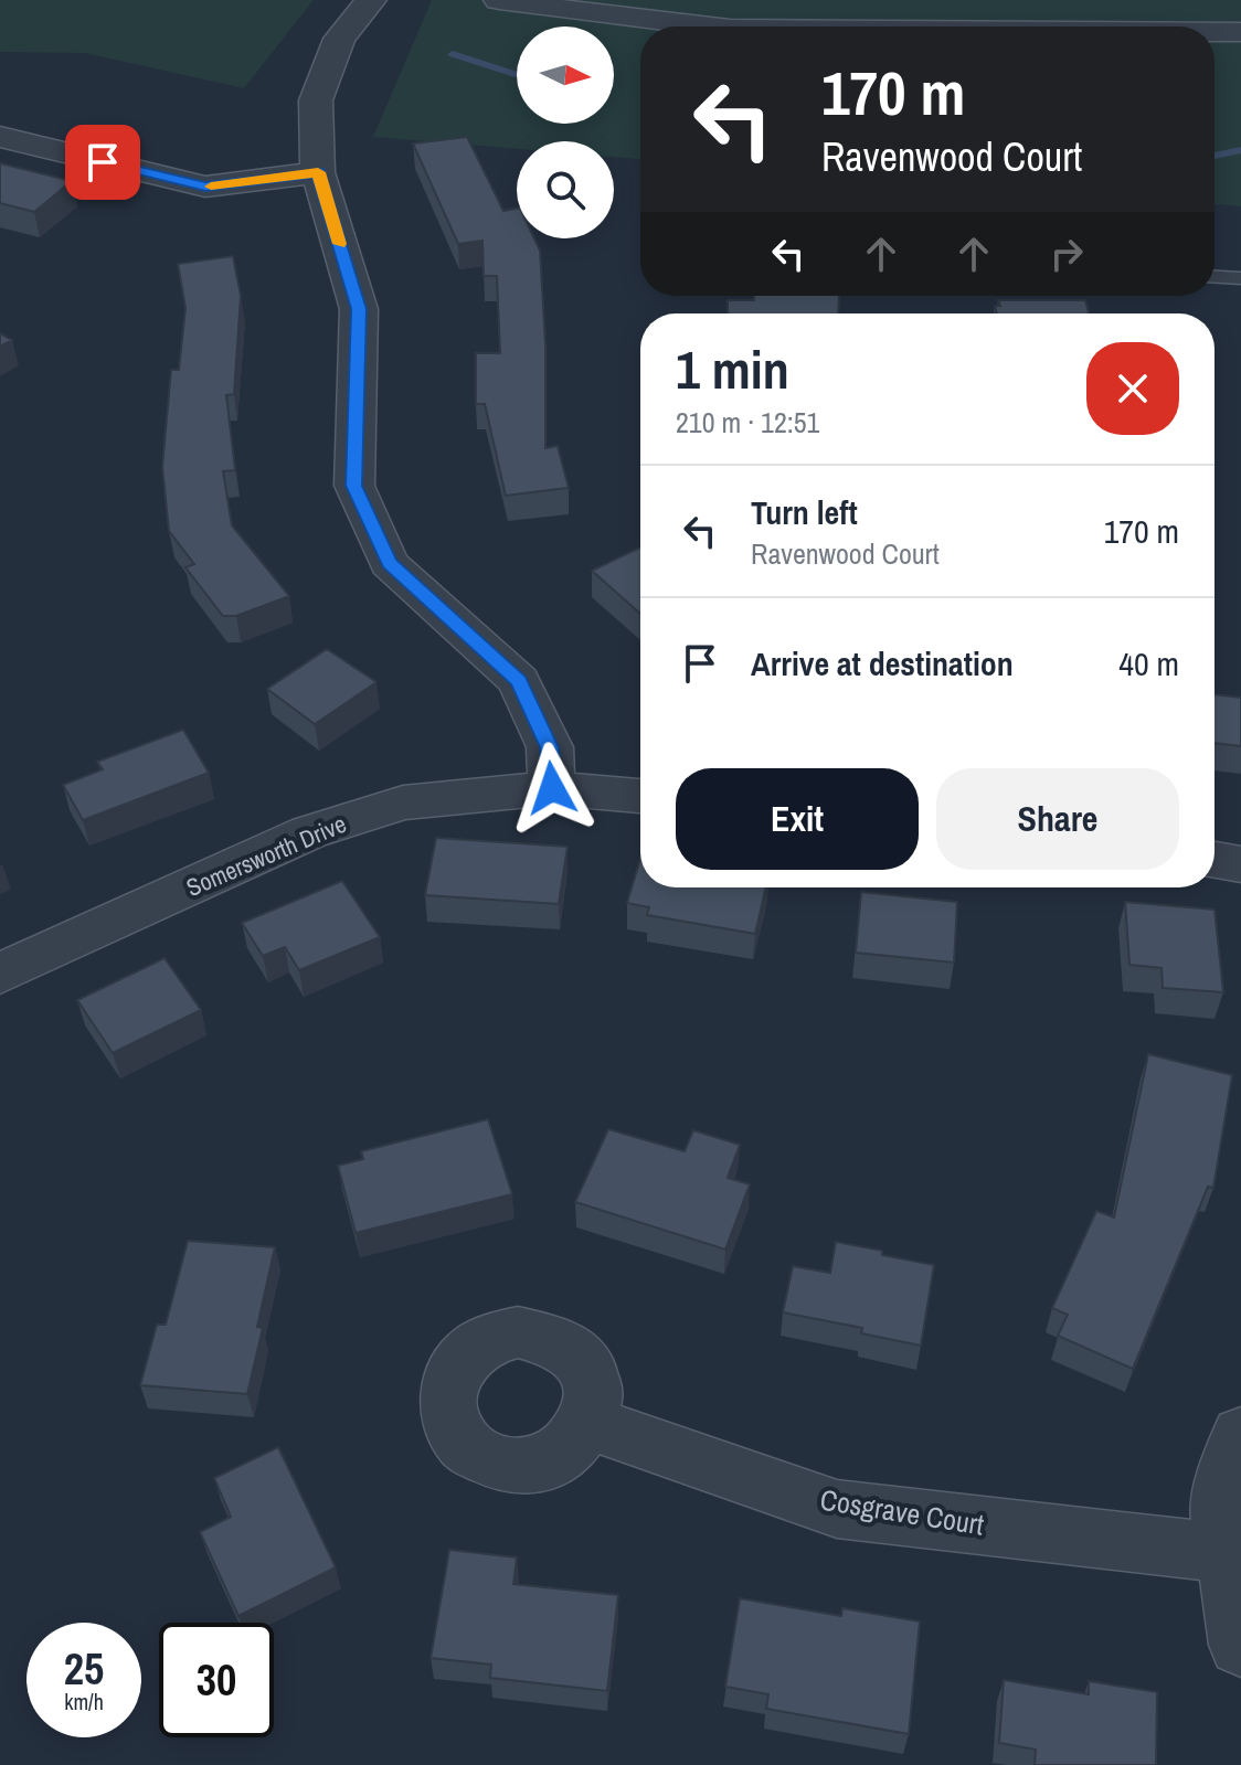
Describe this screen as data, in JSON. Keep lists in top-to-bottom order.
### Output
{
  "streets": {
    "street": ["Somersworth Drive", "Cosgrave Court"]
  },
  "north": "right",
  "page": {
    "turn": ["170 m", "Ravenwood Court"],
    "heading": ["1 min", "210 m · 12:51"],
    "list": [
      {
        "name": "Turn left",
        "note": "Ravenwood Court",
        "value": "170 m"
      },
      {
        "name": "Arrive at destination",
        "value": "40 m"
      }
    ],
    "buttons": ["Exit", "Share"],
    "speed": "25 km/h",
    "limit": "30"
  }
}
